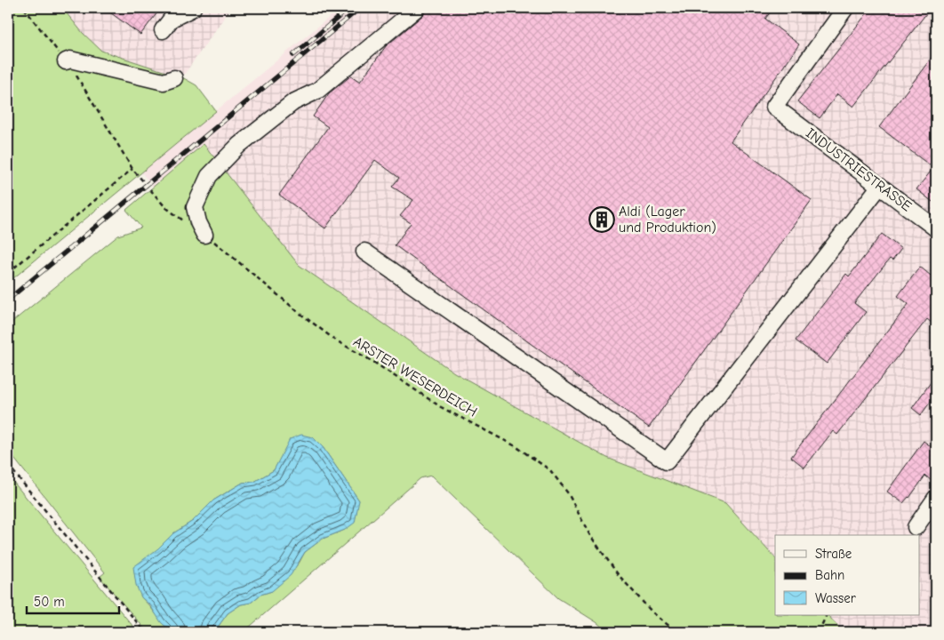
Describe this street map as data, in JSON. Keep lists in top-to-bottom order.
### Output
{
  "streets": {
    "street": ["INDUSTRIESTRASSE"],
    "path": ["ARSTER WESERDEICH"]
  },
  "places": {
    "building": ["Aldi (Lager und Produktion)"]
  },
  "legend": ["Straße", "Bahn", "Wasser"],
  "scale_bar": "50 m"
}
